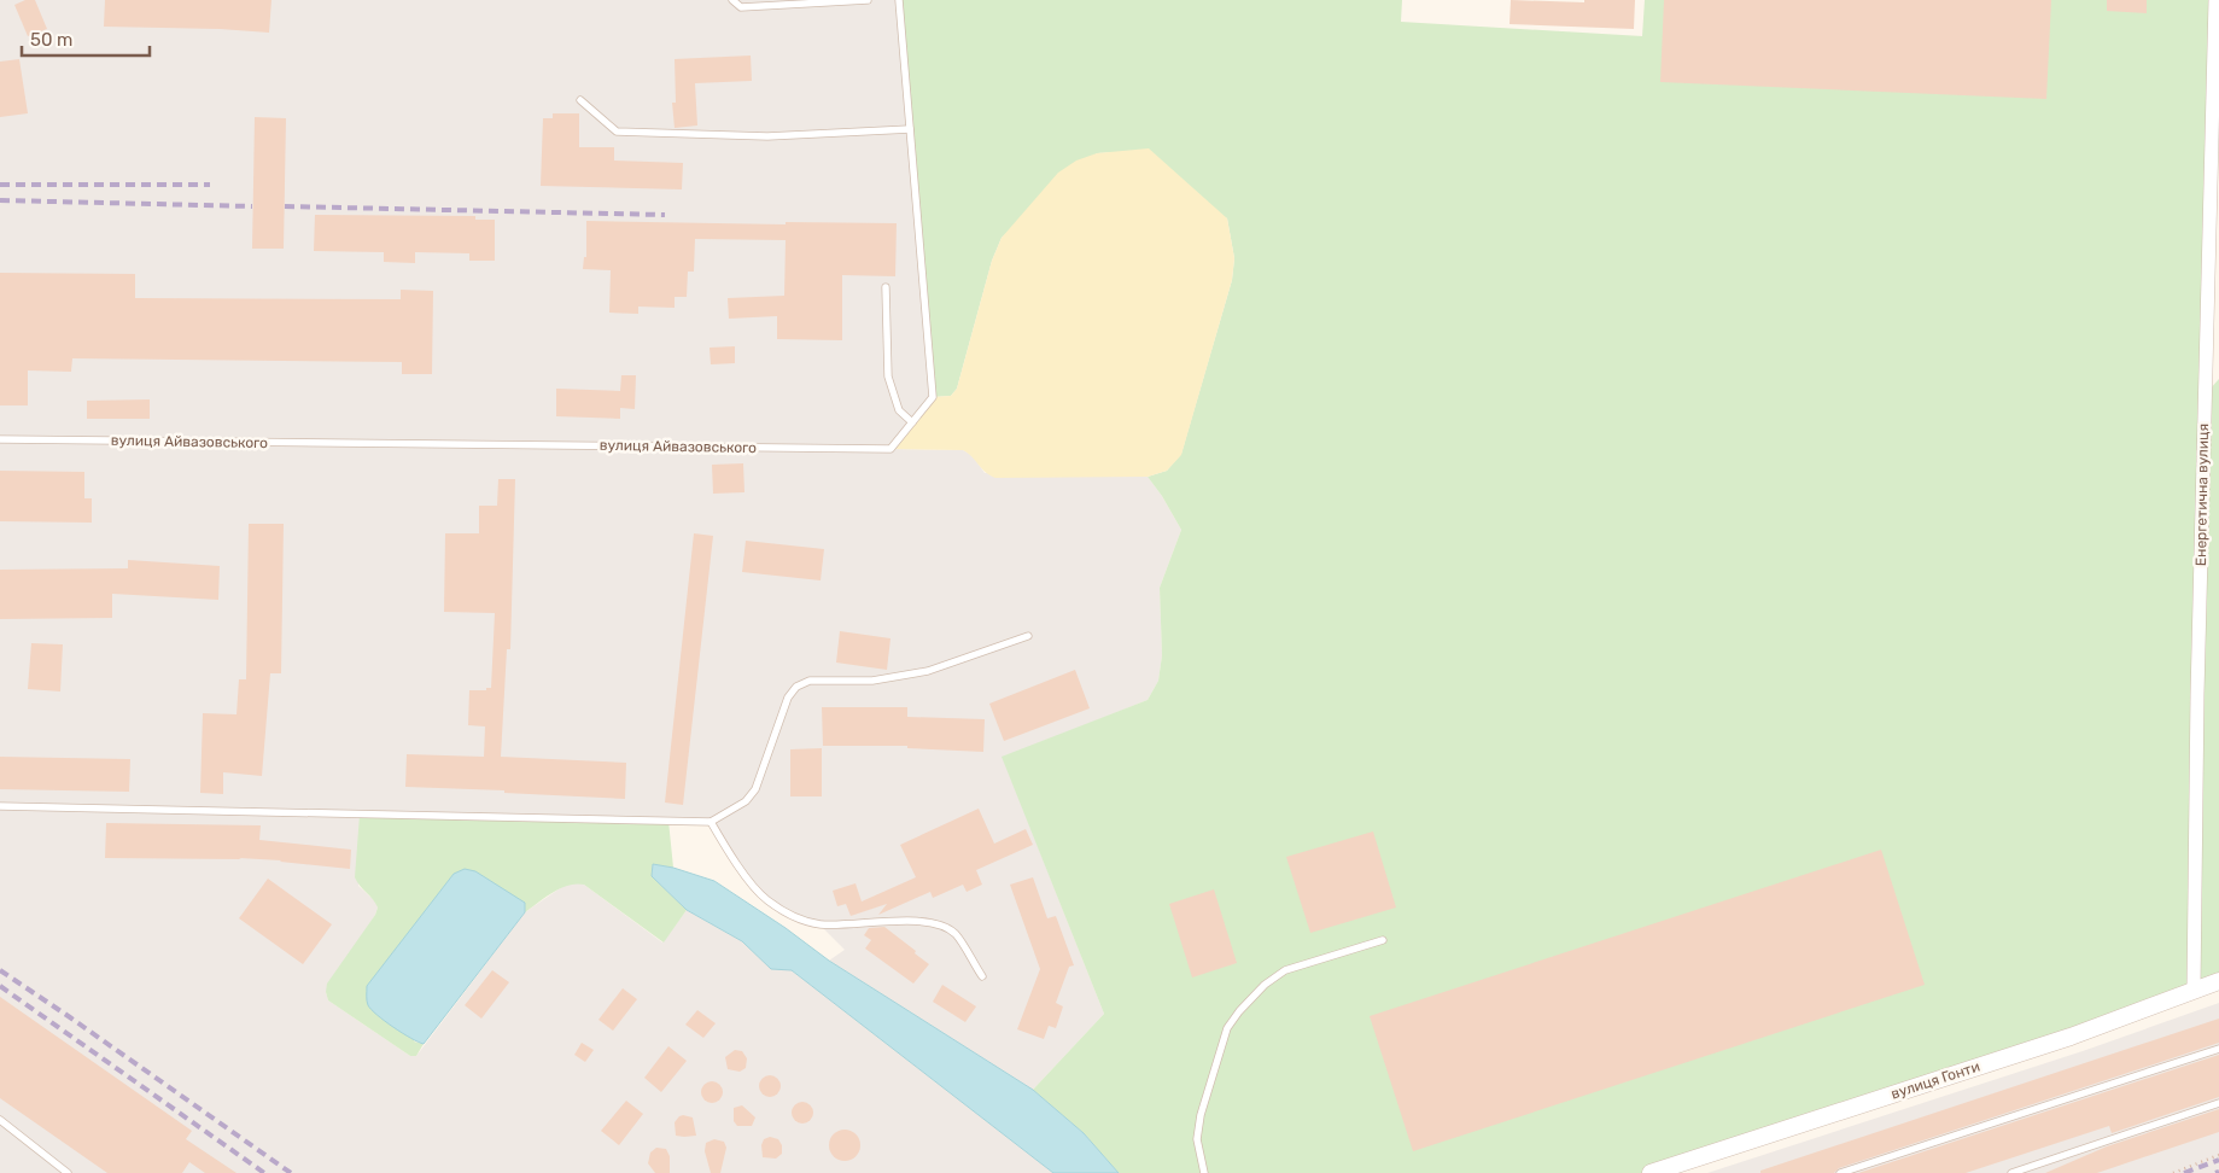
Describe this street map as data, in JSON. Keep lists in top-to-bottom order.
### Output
{
  "streets": {
    "street": ["Енергетична вулиця", "вулиця Гонти"],
    "lane": ["вулиця Айвазовського"]
  },
  "crossings": [
    ["Енергетична вулиця", "вулиця Гонти"]
  ],
  "scale_bar": "50 m"
}
